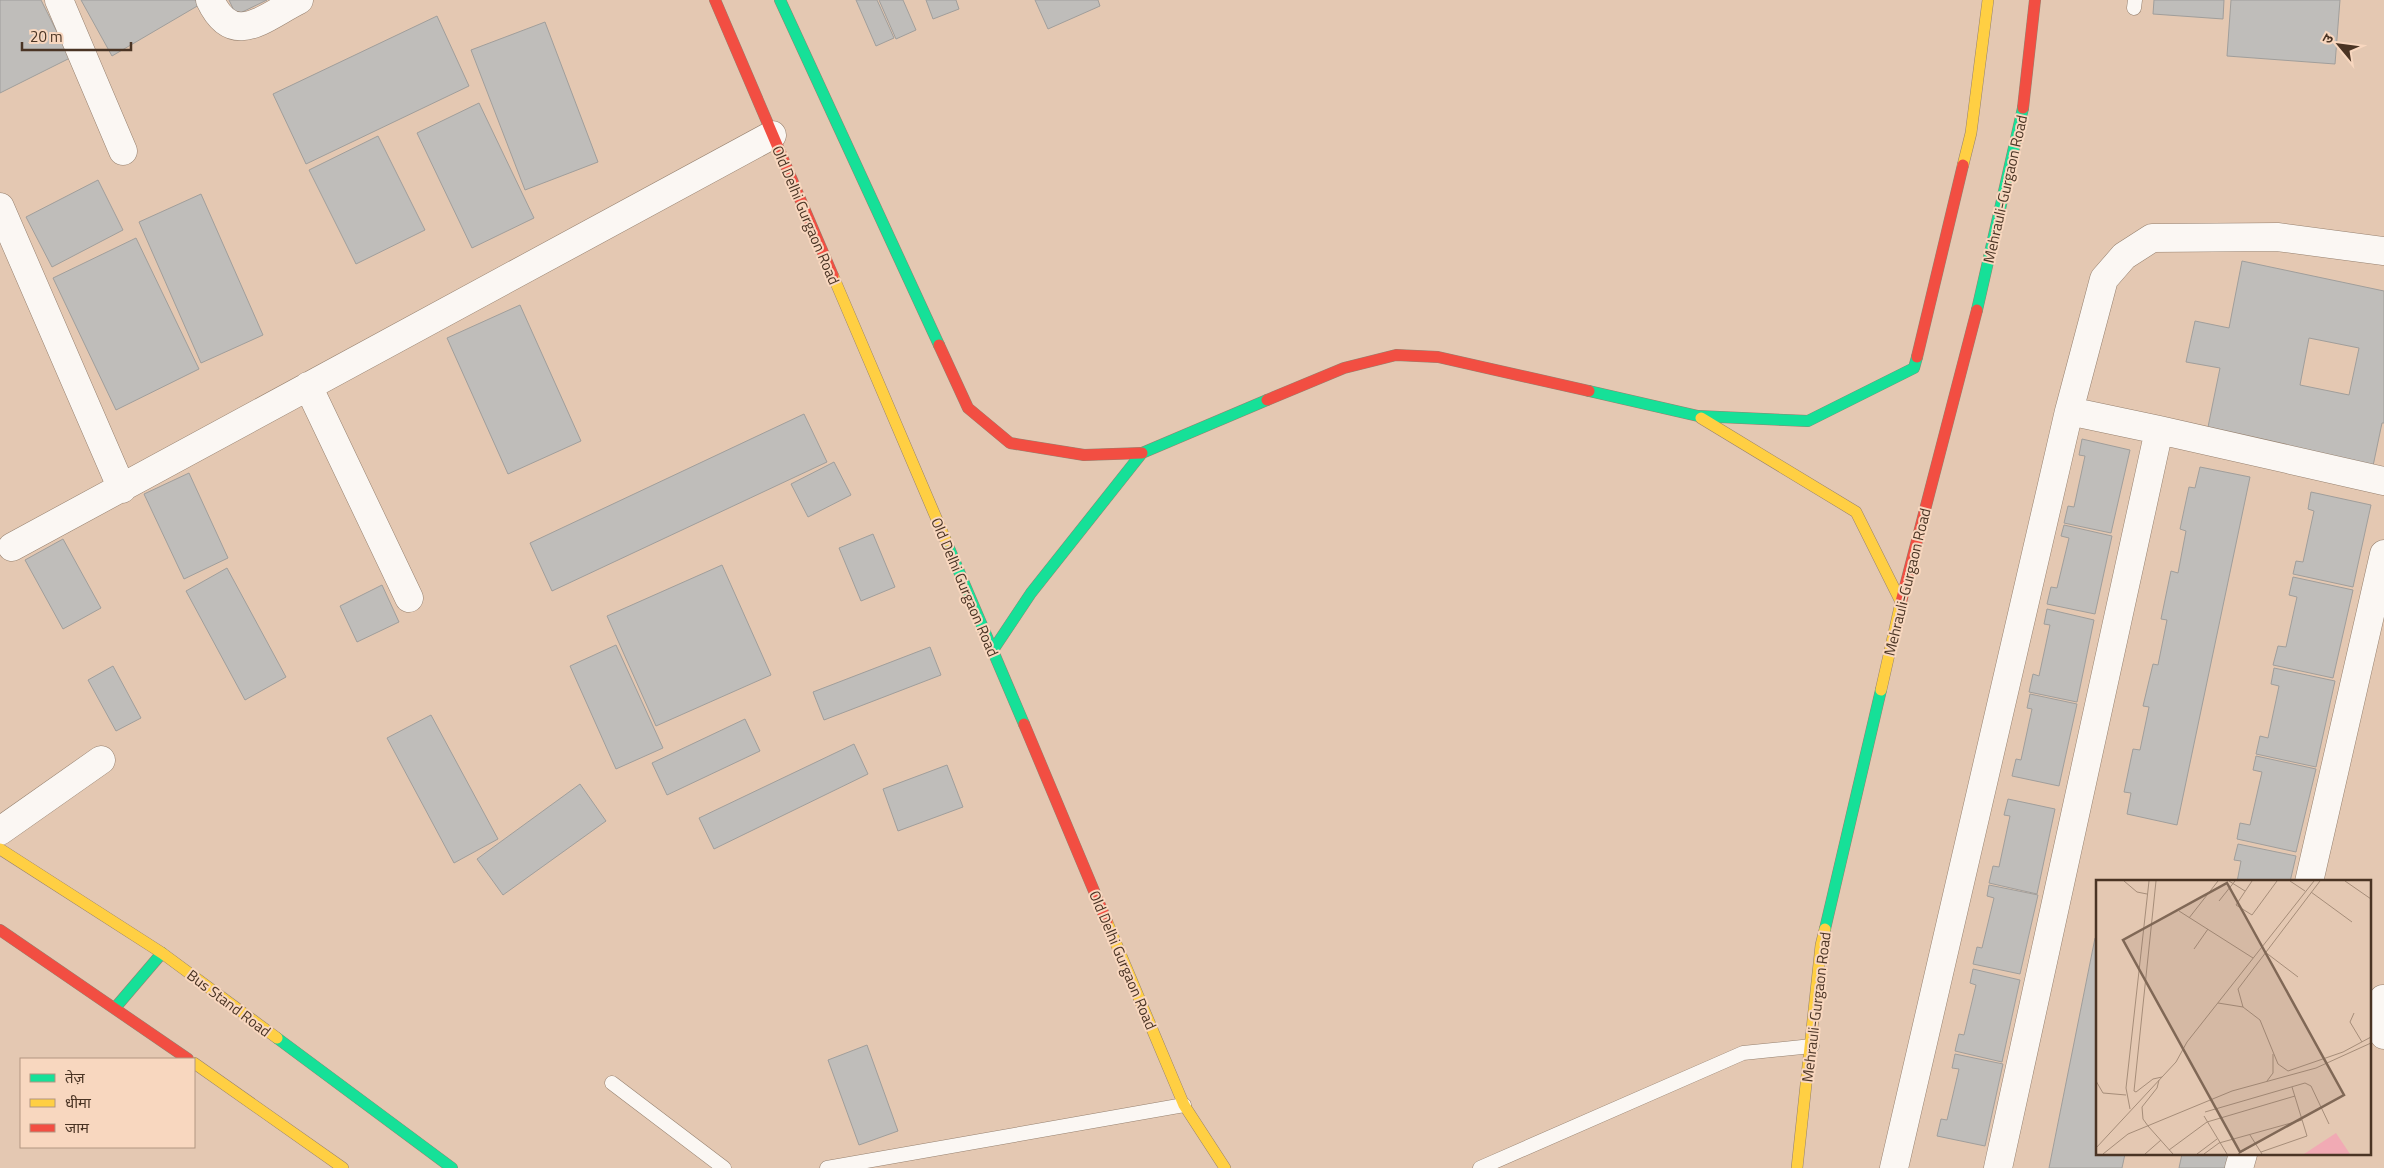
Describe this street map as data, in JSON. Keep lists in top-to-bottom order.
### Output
{
  "streets": {
    "main road": ["Mehrauli-Gurgaon Road", "Old Delhi Gurgaon Road", "Bus Stand Road"]
  },
  "legend": ["तेज़", "धीमा", "जाम"],
  "scale_bar": "20 m",
  "north": "top left"
}
